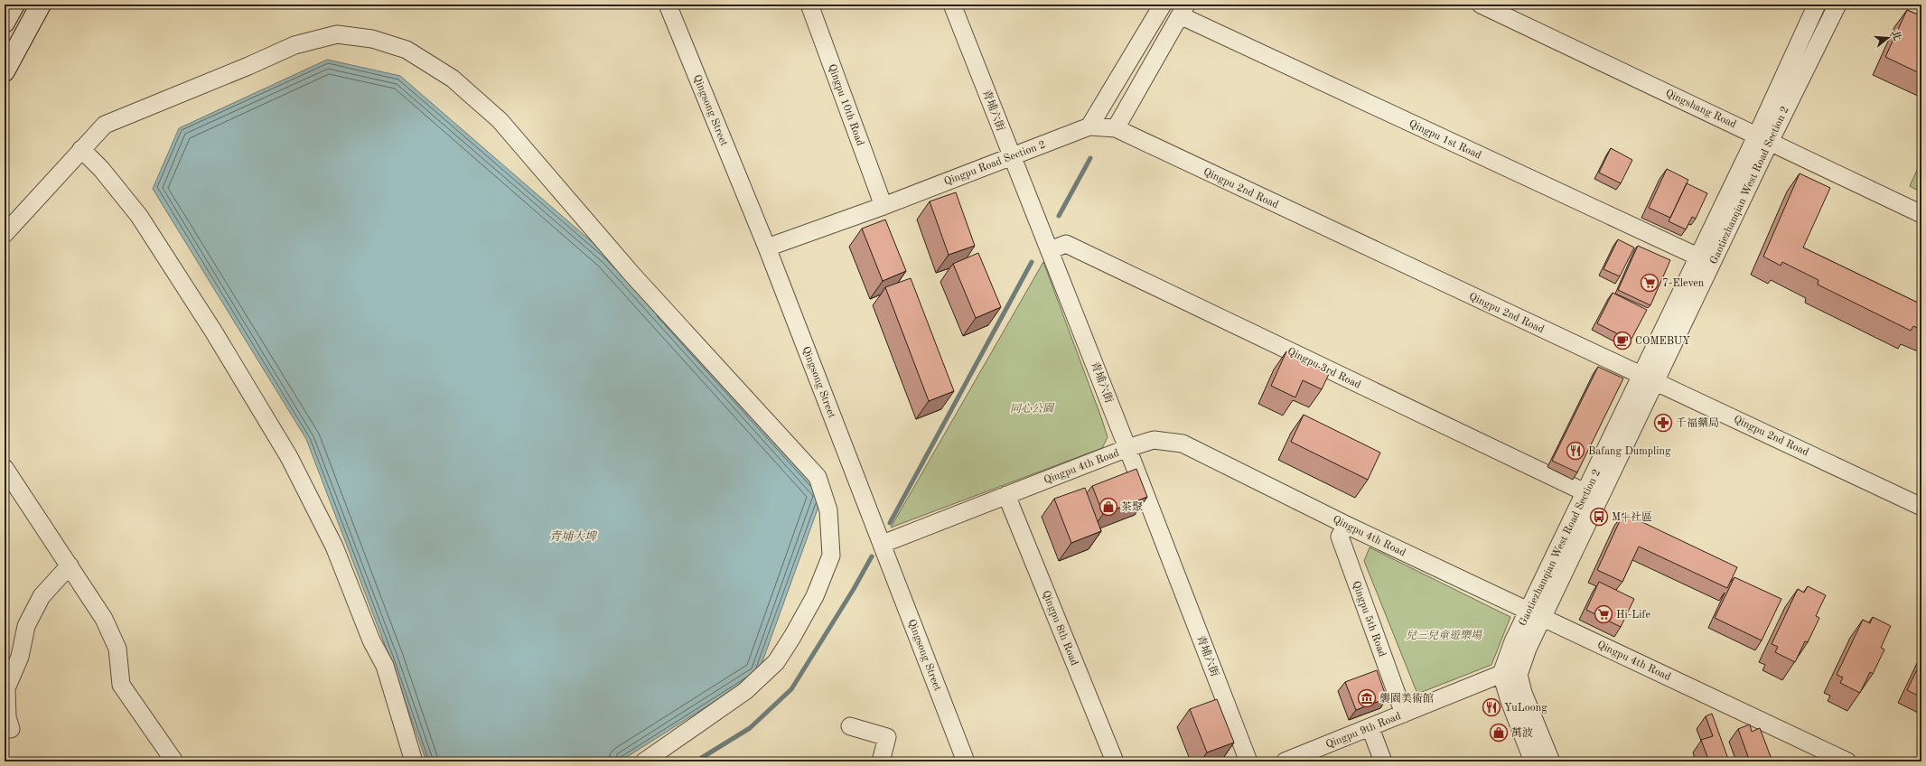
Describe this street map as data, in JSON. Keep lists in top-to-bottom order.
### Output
{
  "streets": {
    "street": [
      "Qingpu 10th Road",
      "Qingshang Road",
      "Qingsong Street",
      "青埔六街",
      "Qingpu 1st Road",
      "Qingpu Road Section 2",
      "Gaotiezhanqian West Road Section 2",
      "Qingpu 2nd Road",
      "Qingpu 3rd Road",
      "Qingpu 4th Road",
      "Qingpu 5th Road",
      "Qingpu 8th Road",
      "Qingpu 9th Road"
    ]
  },
  "crossings": [
    ["Qingpu 10th Road", "Qingpu Road Section 2"],
    ["Qingshang Road", "Gaotiezhanqian West Road Section 2"],
    ["Qingsong Street", "Qingpu Road Section 2"],
    ["Qingsong Street", "Qingpu 4th Road"],
    ["青埔六街", "Qingpu Road Section 2"],
    ["青埔六街", "Qingpu 3rd Road"],
    ["青埔六街", "Qingpu 4th Road"],
    ["Qingpu 1st Road", "Gaotiezhanqian West Road Section 2"],
    ["Qingpu Road Section 2", "Qingpu 2nd Road"],
    ["Gaotiezhanqian West Road Section 2", "Qingpu 2nd Road"],
    ["Gaotiezhanqian West Road Section 2", "Qingpu 3rd Road"],
    ["Gaotiezhanqian West Road Section 2", "Qingpu 4th Road"],
    ["Gaotiezhanqian West Road Section 2", "Qingpu 9th Road"],
    ["Qingpu 4th Road", "Qingpu 5th Road"],
    ["Qingpu 4th Road", "Qingpu 8th Road"],
    ["Qingpu 5th Road", "Qingpu 9th Road"]
  ],
  "water": ["青埔大埤"],
  "parks": ["同心公園", "兒三兒童遊樂場"],
  "places": {
    "supermarket": ["7-Eleven", "Hi-Life"],
    "cafe": ["COMEBUY"],
    "pharmacy": ["千福藥局"],
    "restaurant": ["Bafang Dumpling", "YuLoong"],
    "shop": ["茶聚", "萬波"],
    "bus stop": ["M+社區"],
    "museum": ["襲園美術館"]
  },
  "north": "right"
}
